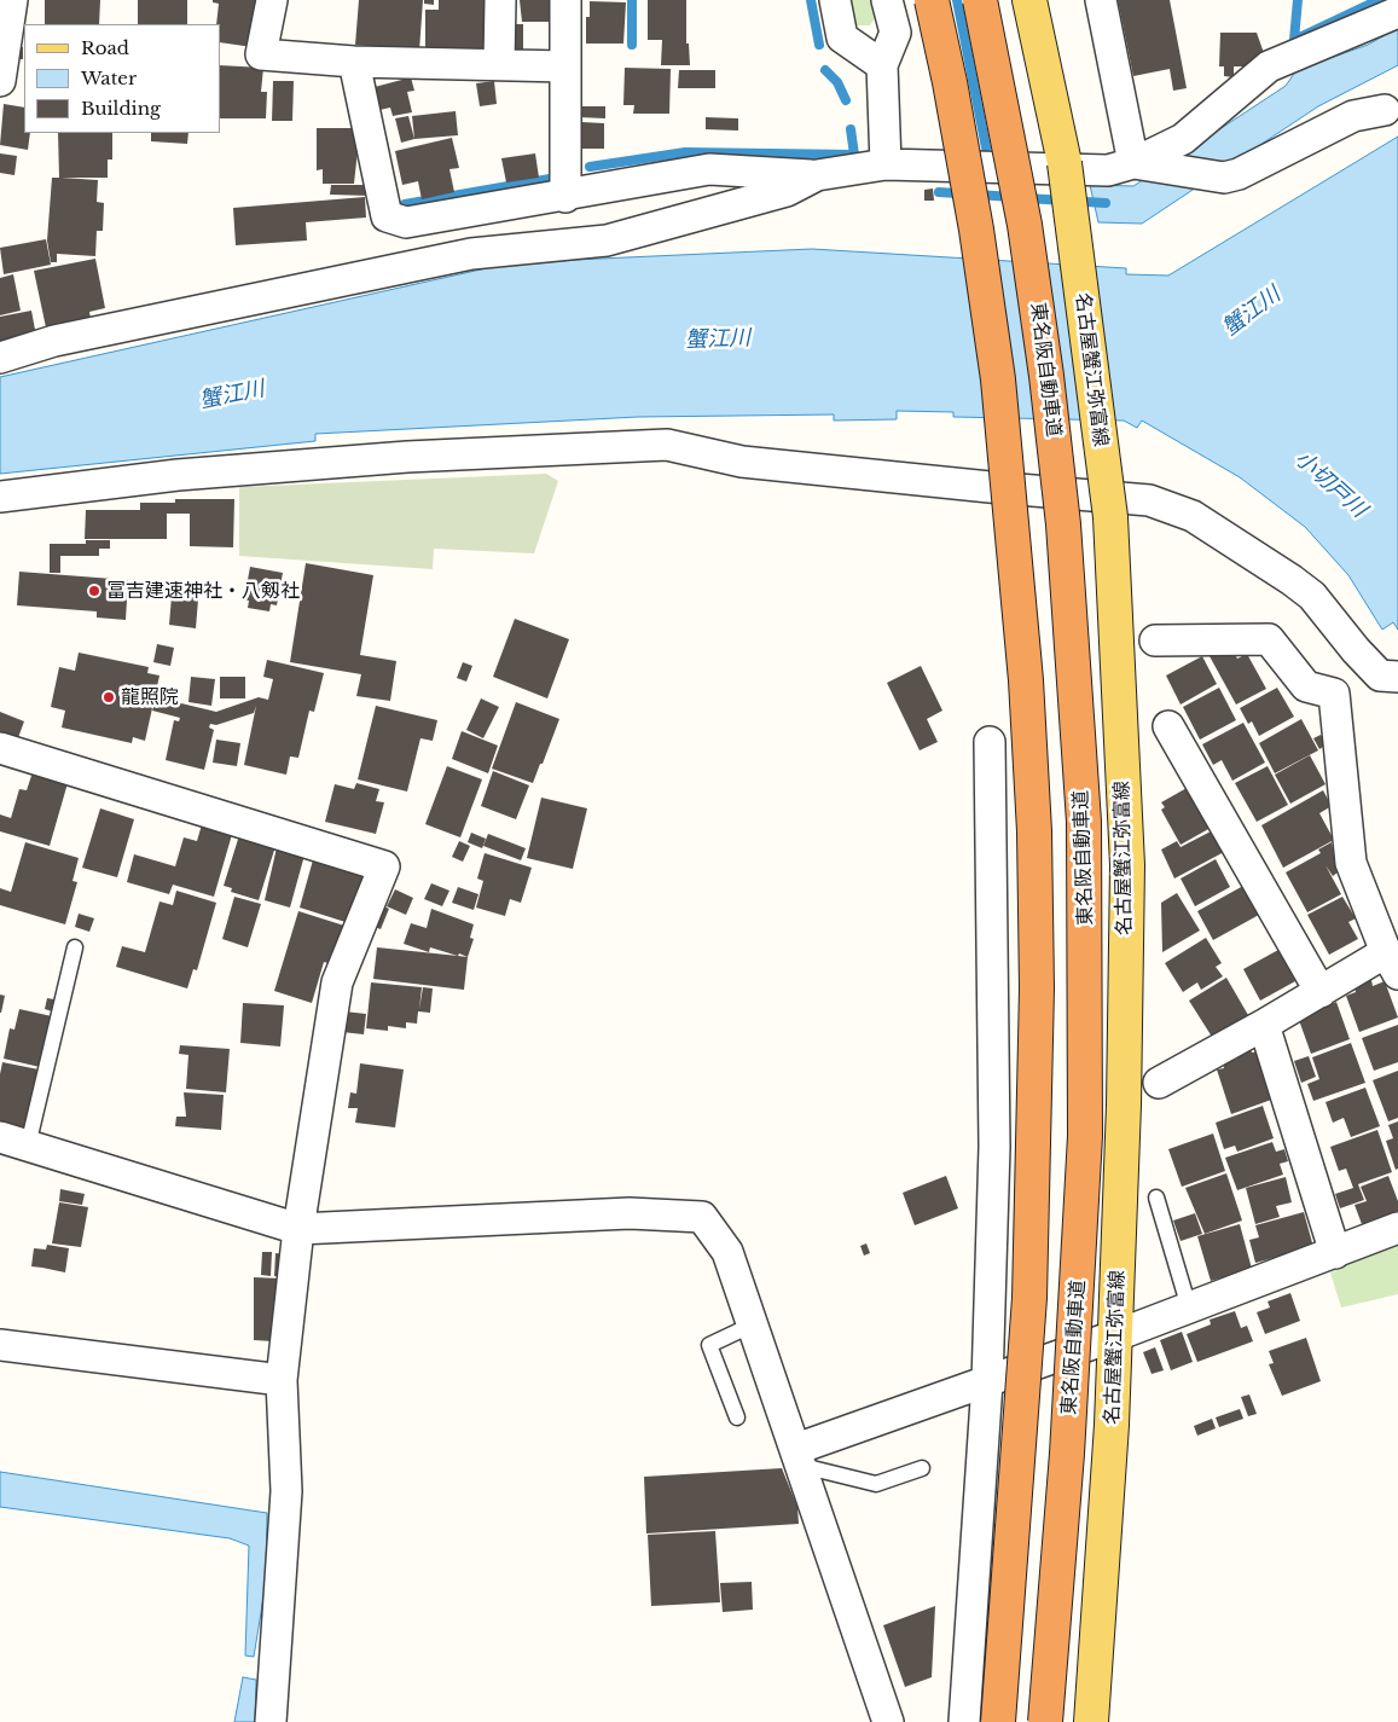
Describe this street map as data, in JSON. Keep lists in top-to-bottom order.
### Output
{
  "streets": {
    "highway": ["東名阪自動車道"],
    "main road": ["名古屋蟹江弥富線"]
  },
  "water": ["蟹江川", "小切戸川"],
  "places": ["冨吉建速神社・八剱社", "龍照院"],
  "legend": ["Road", "Water", "Building"]
}
